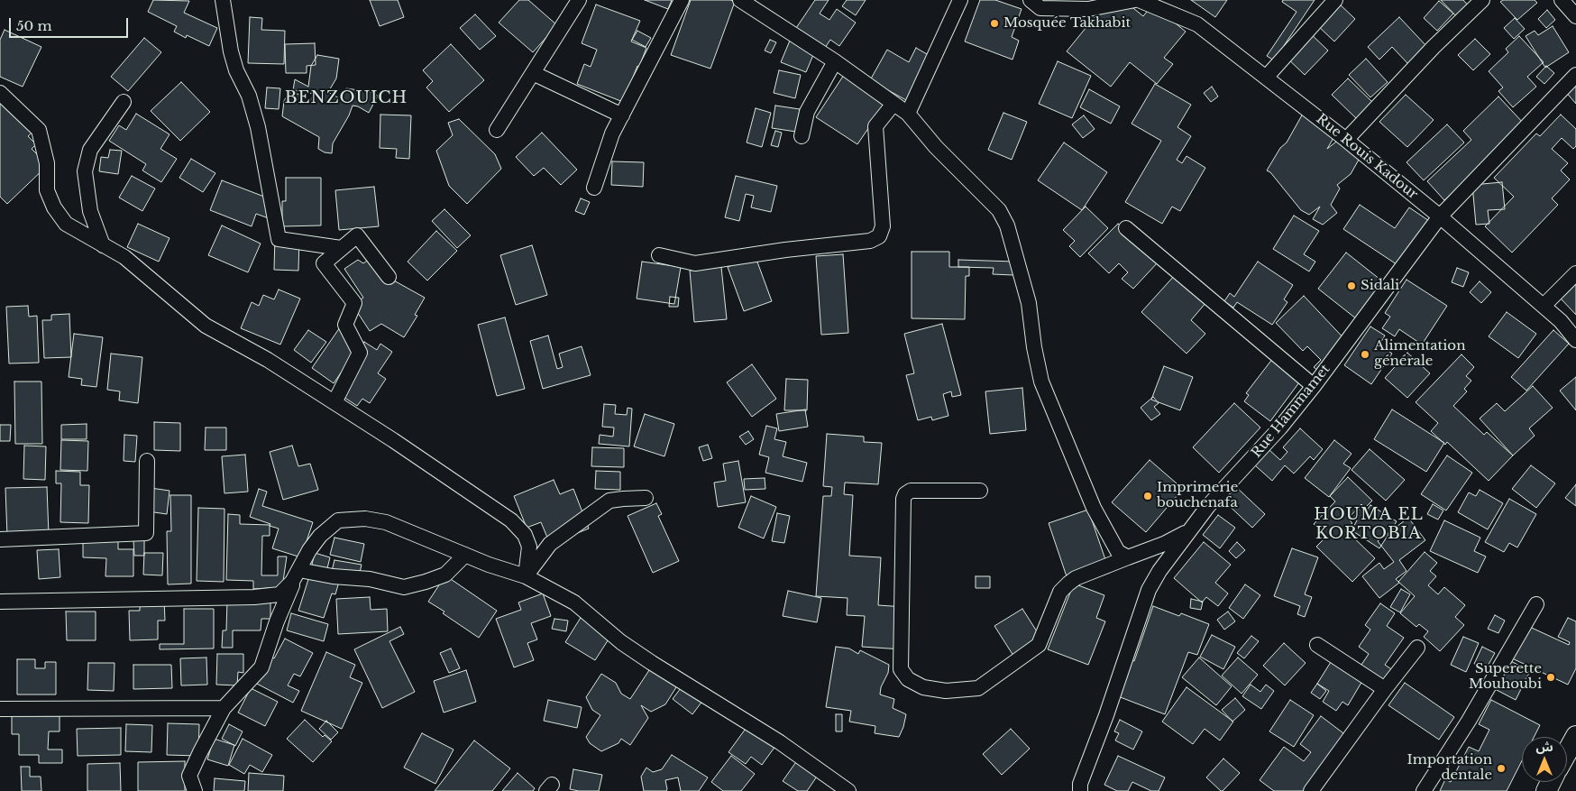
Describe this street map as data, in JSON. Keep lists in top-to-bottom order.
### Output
{
  "streets": {
    "street": ["Rue Rouis Kadour", "Rue Hammamet"]
  },
  "crossings": [
    ["Rue Rouis Kadour", "Rue Hammamet"]
  ],
  "districts": ["BENZOUICH", "HOUMA EL KORTOBIA"],
  "places": [
    "Mosquée Takhabit",
    "Sidali",
    "Alimentation générale",
    "Imprimerie bouchenafa",
    "Superette Mouhoubi",
    "Importation dentale"
  ],
  "scale_bar": "50 m",
  "north": "top"
}
